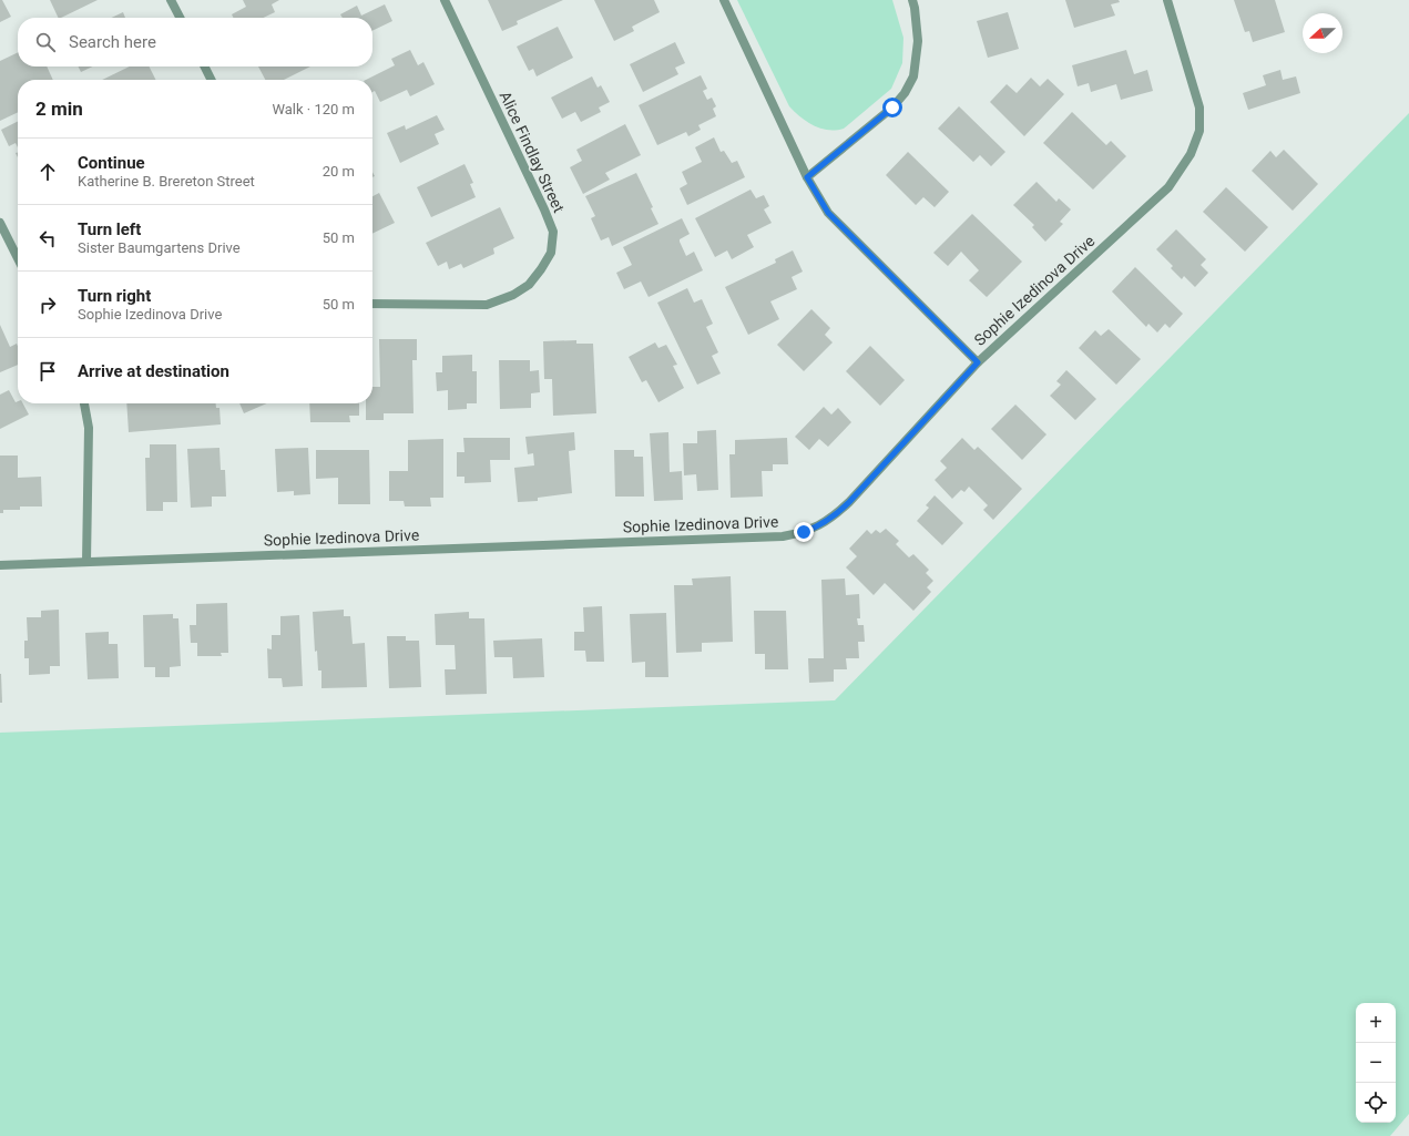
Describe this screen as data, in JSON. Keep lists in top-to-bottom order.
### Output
{
  "streets": {
    "street": ["Alice Findlay Street", "Sophie Izedinova Drive"]
  },
  "north": "left",
  "page": {
    "search": "Search here",
    "heading": ["2 min", "Walk · 120 m"],
    "list": [
      ["Continue", "Katherine B. Brereton Street", "20 m"],
      ["Turn left", "Sister Baumgartens Drive", "50 m"],
      ["Turn right", "Sophie Izedinova Drive", "50 m"],
      "Arrive at destination"
    ],
    "map_buttons": ["+", "−"]
  }
}
